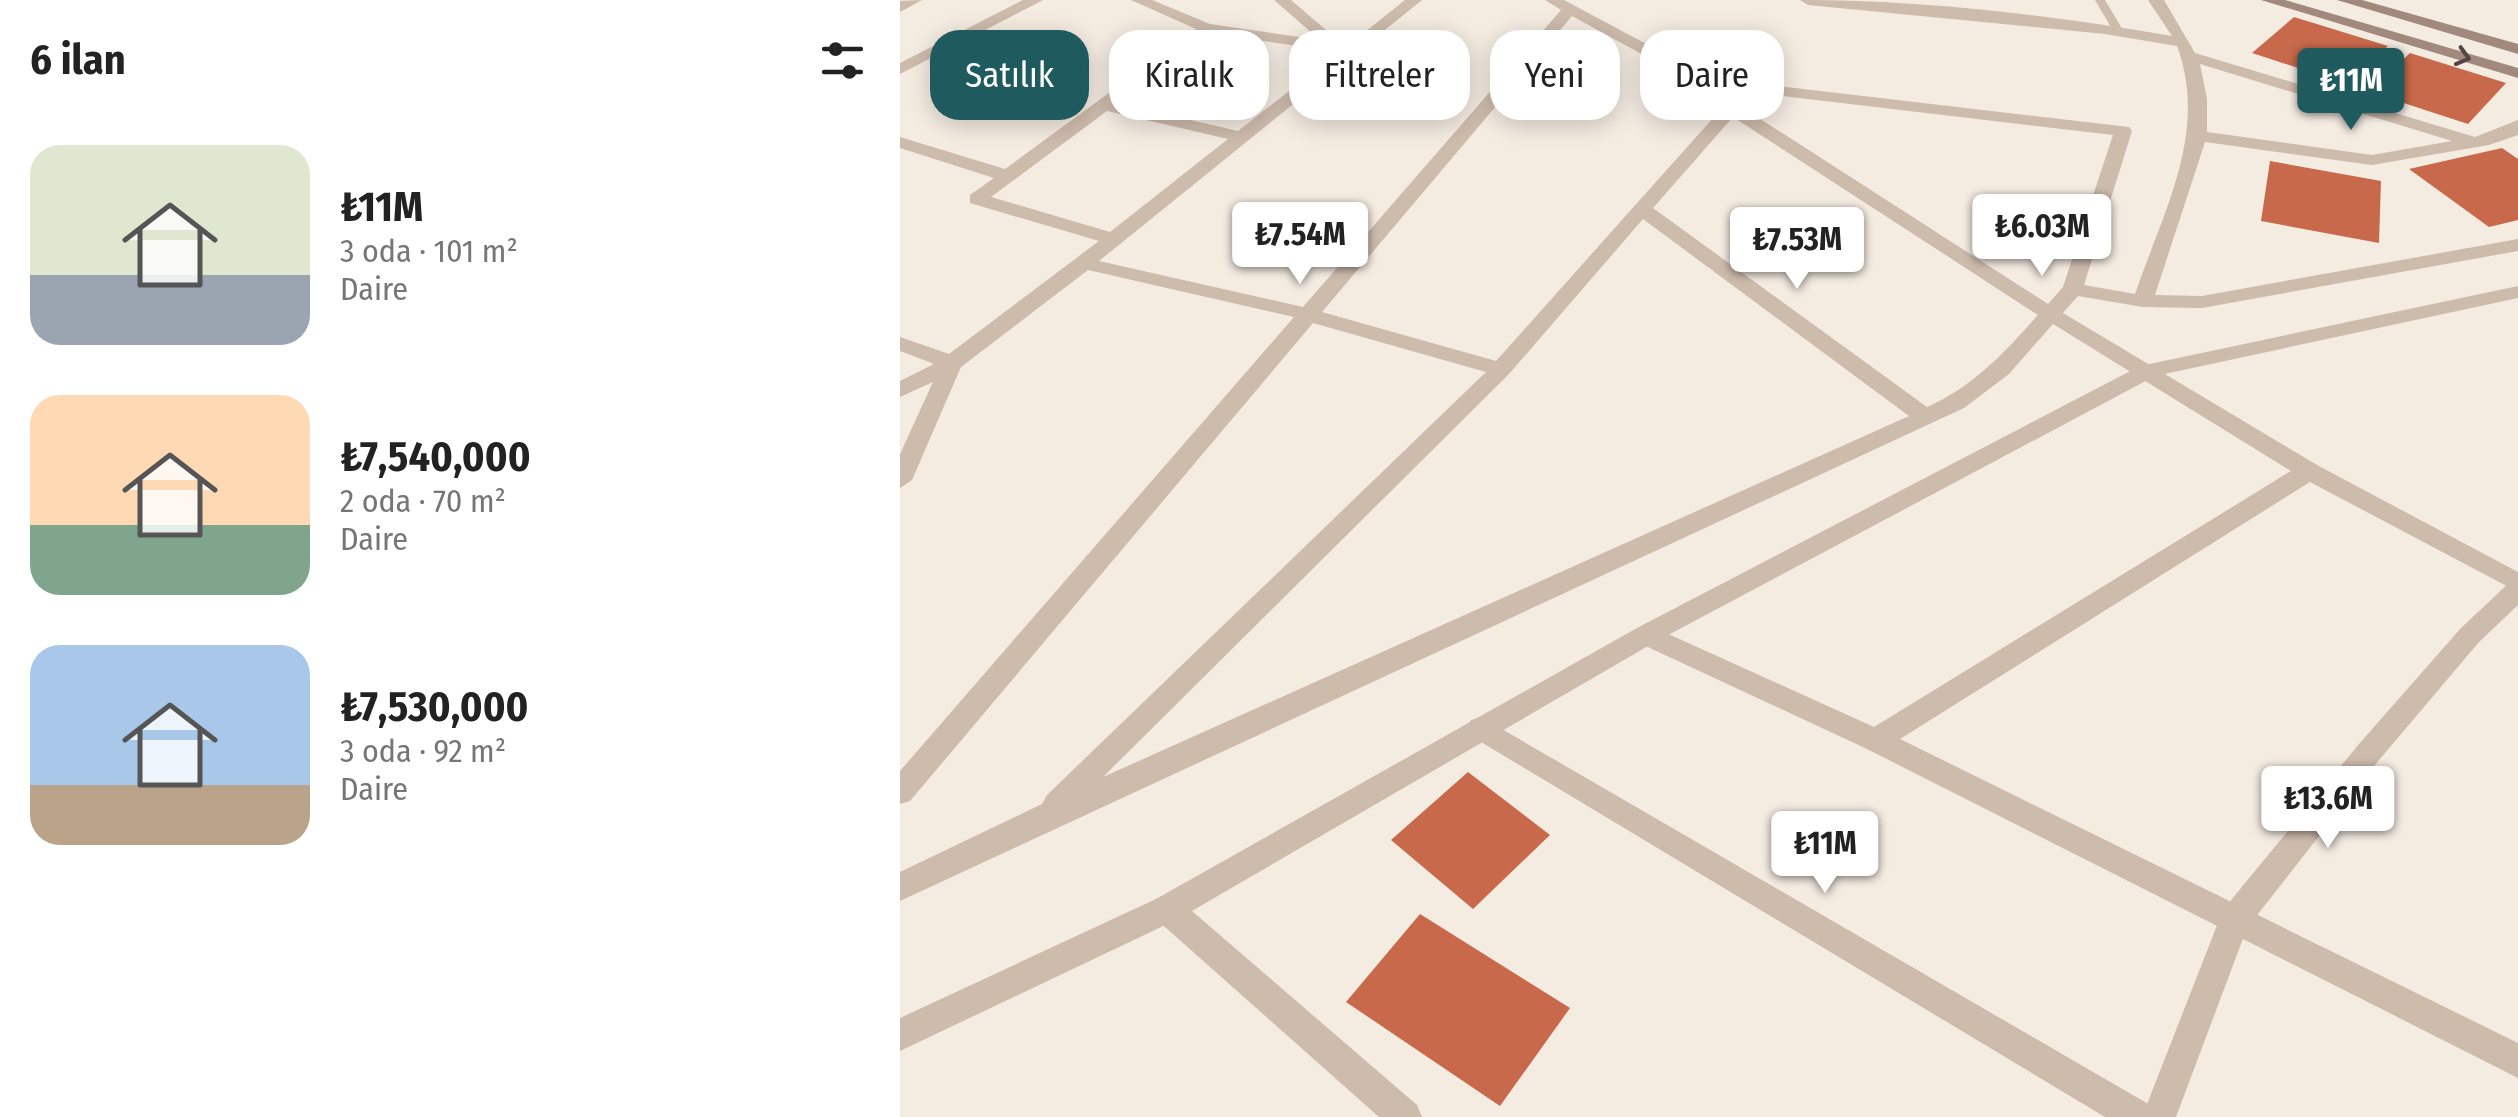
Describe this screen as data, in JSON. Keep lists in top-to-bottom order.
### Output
{
  "page": {
    "heading": "6 ilan",
    "chip": [
      "Satılık",
      "Kiralık",
      "Filtreler",
      "Yeni",
      "Daire"
    ],
    "price": [
      "₺11M",
      "₺6.03M",
      "₺7.54M",
      "₺7.53M",
      "₺13.6M",
      "₺11M"
    ],
    "list": [
      {
        "name": "₺11M",
        "note": "3 oda · 101 m² · Daire"
      },
      {
        "name": "₺7,540,000",
        "note": "2 oda · 70 m² · Daire"
      },
      {
        "name": "₺7,530,000",
        "note": "3 oda · 92 m² · Daire"
      }
    ]
  }
}
